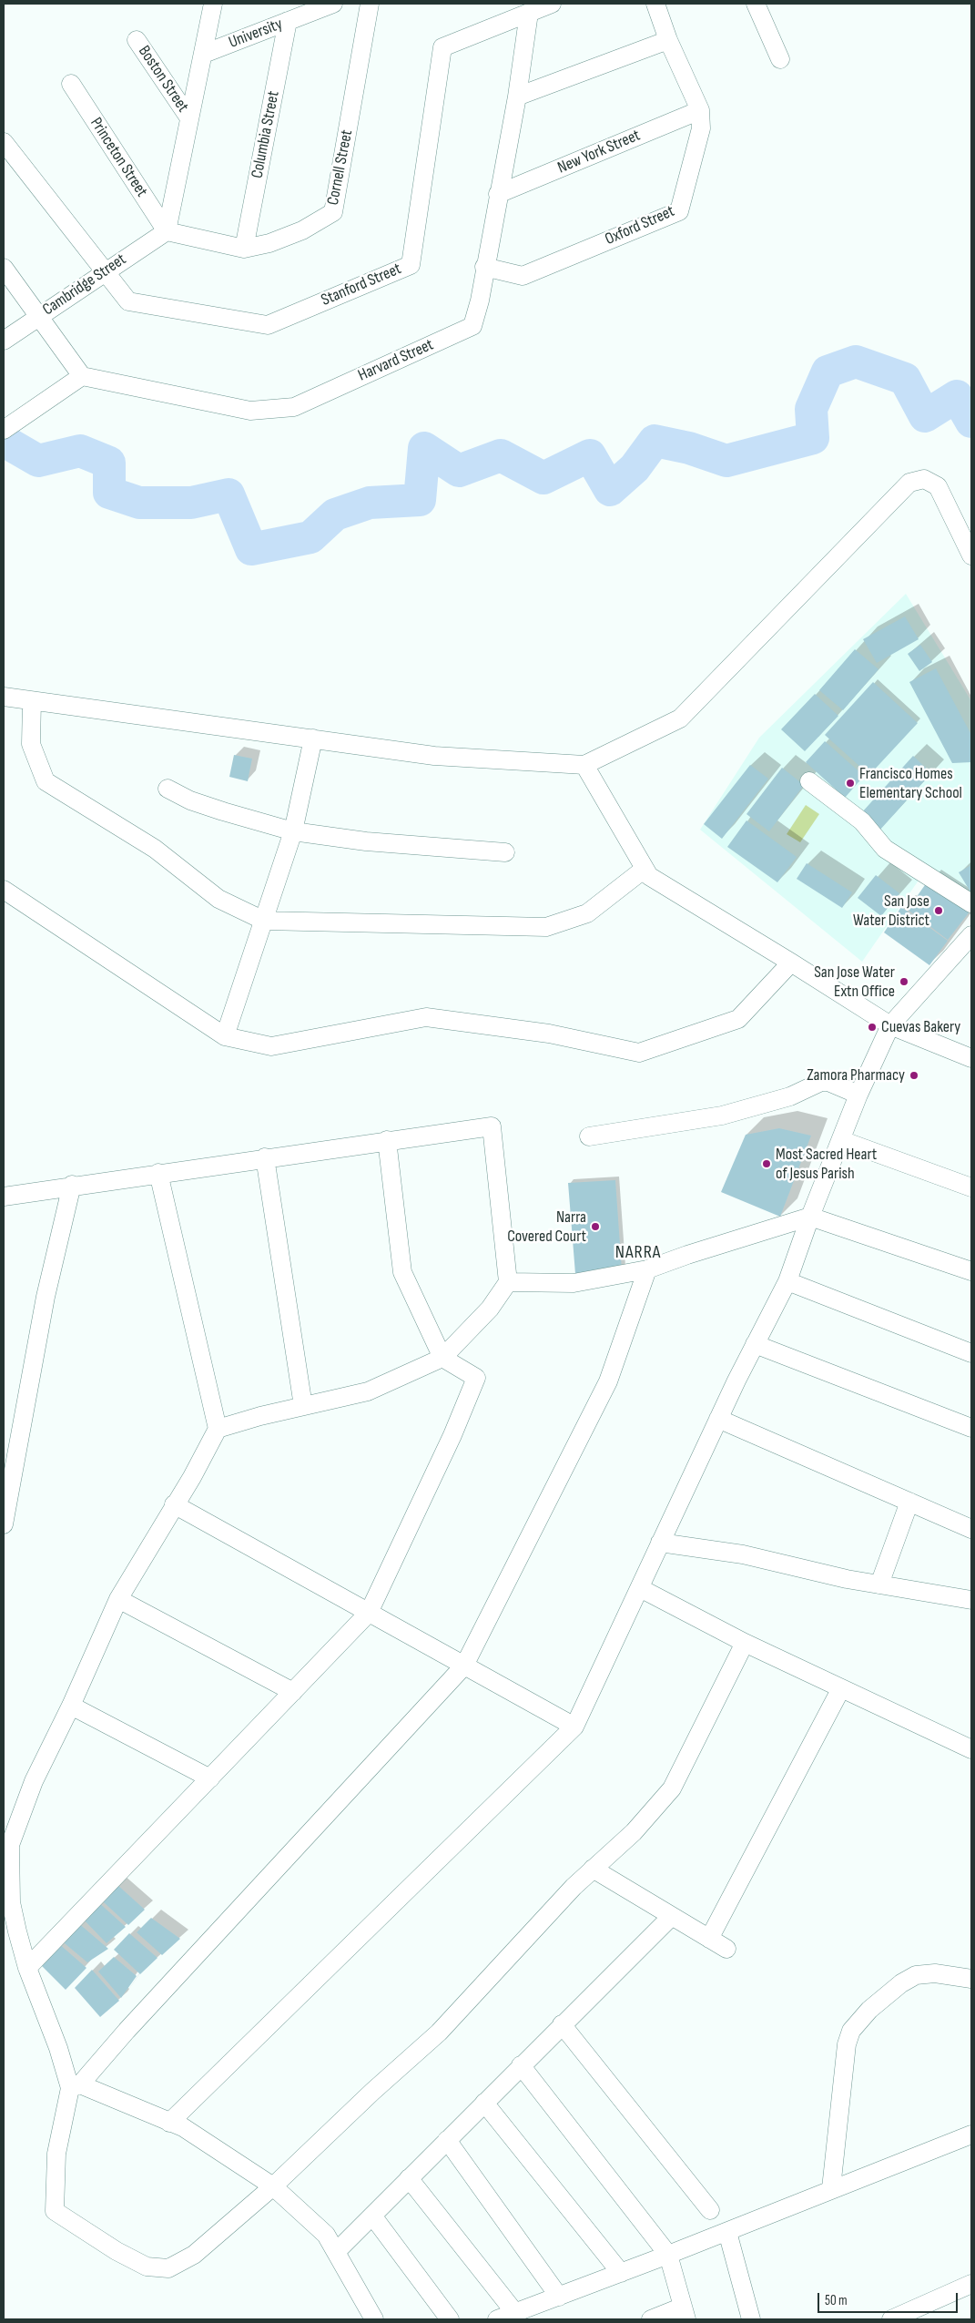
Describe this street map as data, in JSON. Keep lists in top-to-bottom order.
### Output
{
  "streets": {
    "street": [
      "University",
      "Boston Street",
      "Columbia Street",
      "New York Street",
      "Princeton Street",
      "Cornell Street",
      "Oxford Street",
      "Cambridge Street",
      "Stanford Street",
      "Harvard Street"
    ]
  },
  "crossings": [
    ["University", "Columbia Street"],
    ["Columbia Street", "Cornell Street"],
    ["New York Street", "Oxford Street"],
    ["New York Street", "Harvard Street"],
    ["Princeton Street", "Cornell Street"],
    ["Princeton Street", "Cambridge Street"],
    ["Cornell Street", "Cambridge Street"],
    ["Oxford Street", "Harvard Street"],
    ["Cambridge Street", "Stanford Street"],
    ["Stanford Street", "Harvard Street"]
  ],
  "districts": ["NARRA"],
  "places": [
    "Francisco Homes Elementary School",
    "San Jose Water District",
    "San Jose Water Extn Office",
    "Cuevas Bakery",
    "Zamora Pharmacy",
    "Most Sacred Heart of Jesus Parish",
    "Narra Covered Court"
  ],
  "scale_bar": "50 m"
}
